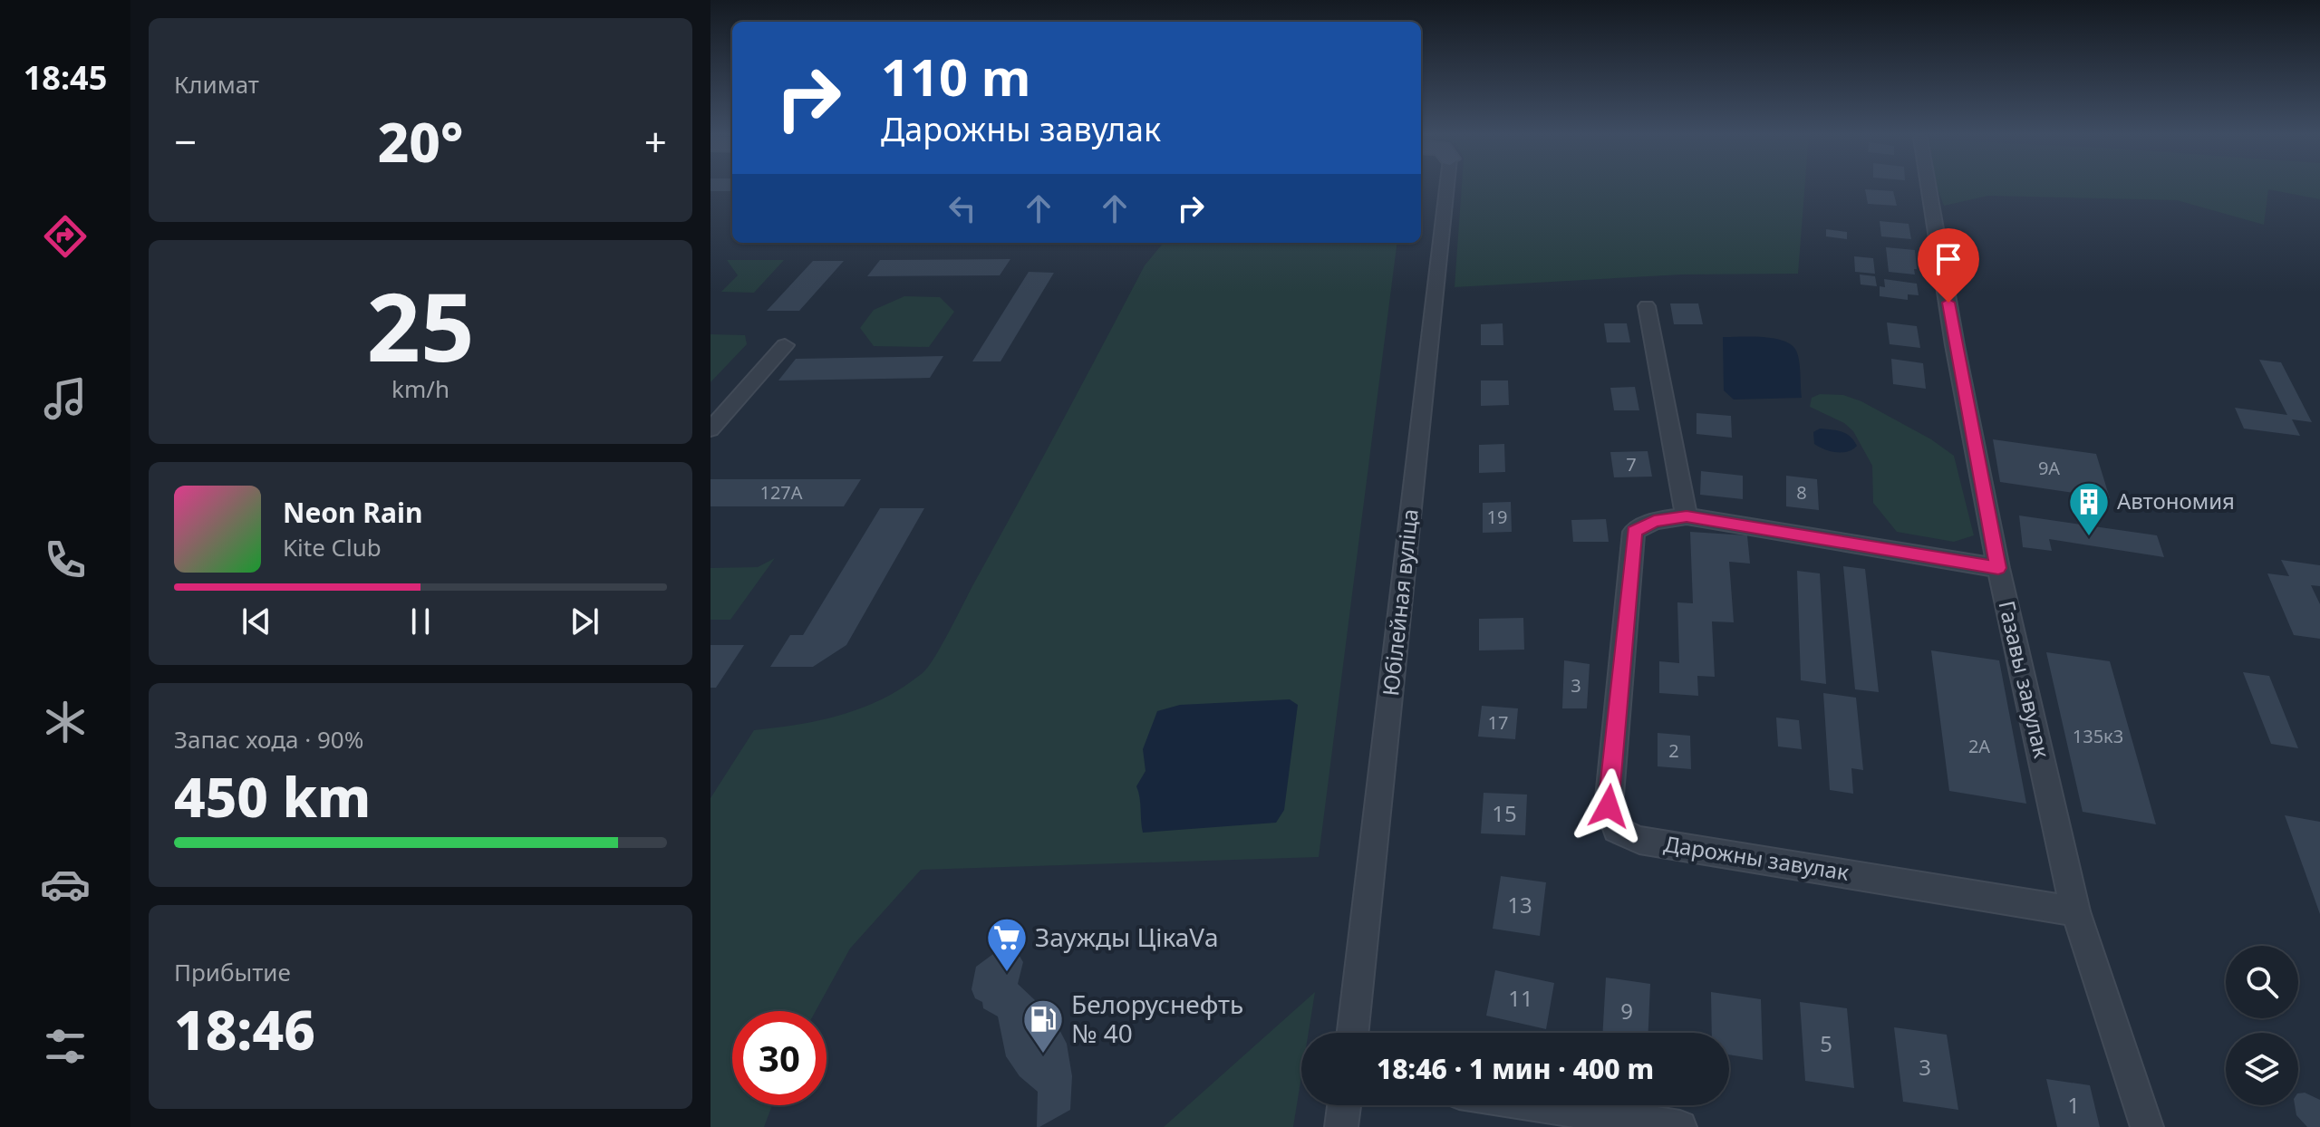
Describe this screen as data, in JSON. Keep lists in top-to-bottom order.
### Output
{
  "streets": {
    "street": ["Юбілейная вуліца", "Газавы завулак", "Дарожны завулак"]
  },
  "crossings": [
    ["Газавы завулак", "Дарожны завулак"]
  ],
  "places": {
    "building": ["Автономия"],
    "supermarket": ["Заужды ЦікаVа"],
    "fuel station": ["Белоруснефть № 40"]
  },
  "house_numbers": [
    "7",
    "9А",
    "127А",
    "8",
    "19",
    "3",
    "17",
    "135к3",
    "2А",
    "2",
    "15",
    "13",
    "11",
    "9",
    "5",
    "3",
    "1"
  ],
  "page": {
    "tabs": "18:45",
    "tile": [
      "Климат",
      ["25", "km/h"],
      ["Запас хода · 90%", "450 km"],
      ["Прибытие", "18:46"]
    ],
    "turn": ["110 m", "Дарожны завулак"],
    "heat": ["−", "20°", "+"],
    "song": ["Neon Rain", "Kite Club"],
    "limit": "30",
    "trip": "18:46 · 1 мин · 400 m"
  }
}
